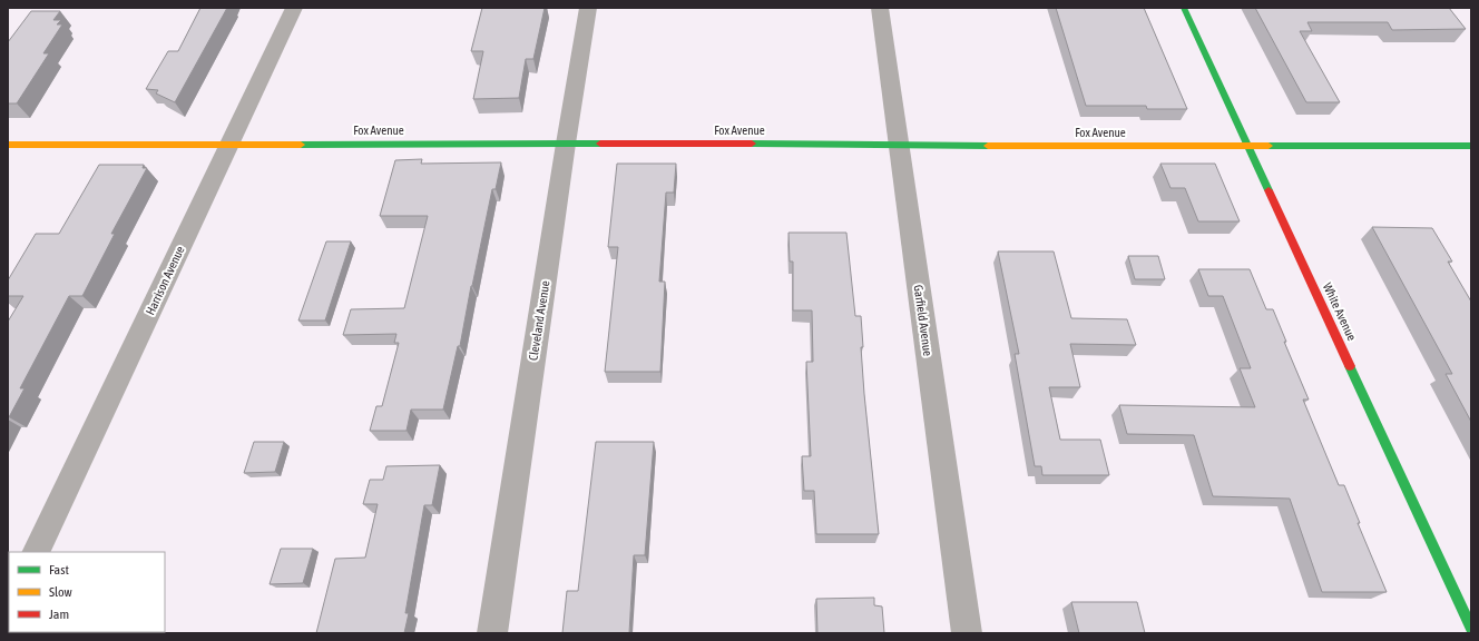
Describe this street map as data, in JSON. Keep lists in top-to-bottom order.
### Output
{
  "streets": {
    "street": [
      "Fox Avenue",
      "Harrison Avenue",
      "White Avenue",
      "Cleveland Avenue",
      "Garfield Avenue"
    ]
  },
  "crossings": [
    ["Fox Avenue", "Harrison Avenue"],
    ["Fox Avenue", "White Avenue"],
    ["Fox Avenue", "Cleveland Avenue"],
    ["Fox Avenue", "Garfield Avenue"]
  ],
  "legend": ["Fast", "Slow", "Jam"]
}
